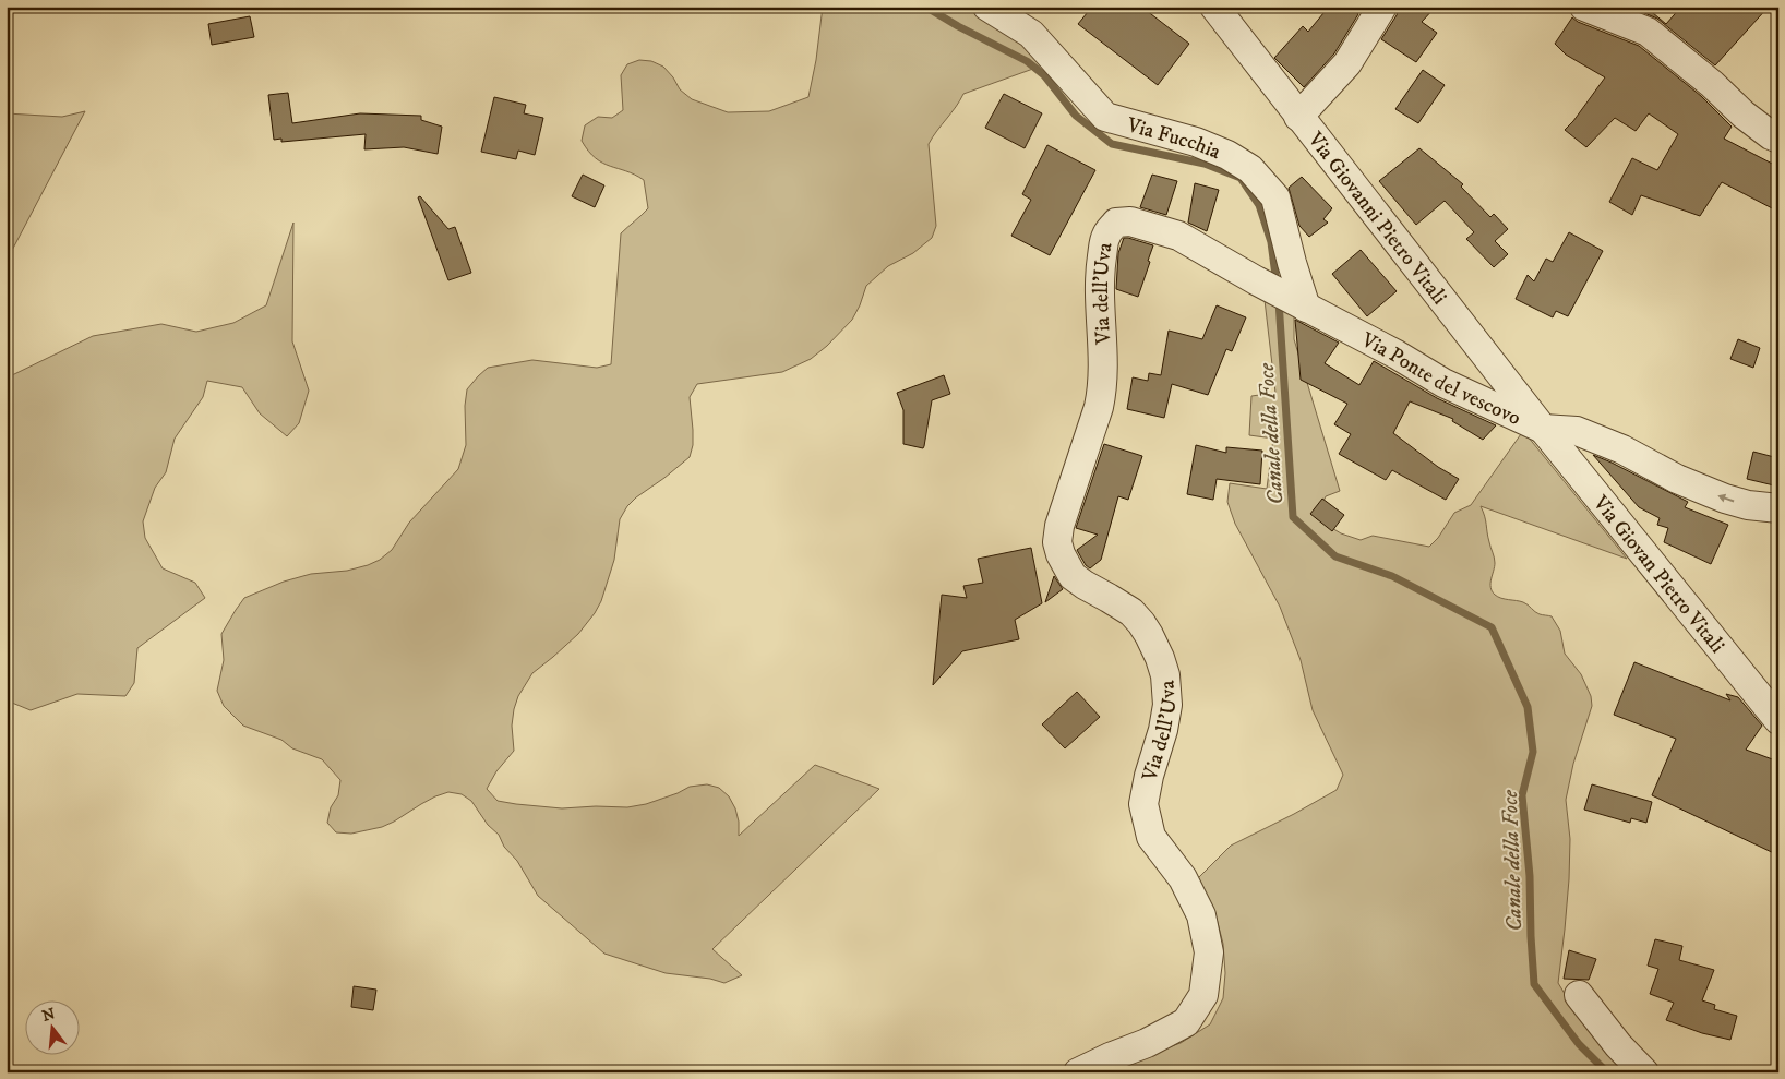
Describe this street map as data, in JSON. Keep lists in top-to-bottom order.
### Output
{
  "streets": {
    "street": [
      "Via Fucchia",
      "Via Giovanni Pietro Vitali",
      "Via dell'Uva",
      "Via Ponte del vescovo",
      "Via Giovan Pietro Vitali"
    ]
  },
  "crossings": [
    ["Via Fucchia", "Via Ponte del vescovo"],
    ["Via Giovanni Pietro Vitali", "Via Ponte del vescovo"],
    ["Via Giovanni Pietro Vitali", "Via Giovan Pietro Vitali"],
    ["Via dell'Uva", "Via Ponte del vescovo"],
    ["Via Ponte del vescovo", "Via Giovan Pietro Vitali"]
  ],
  "water": ["Canale della Foce"],
  "north": "top"
}
